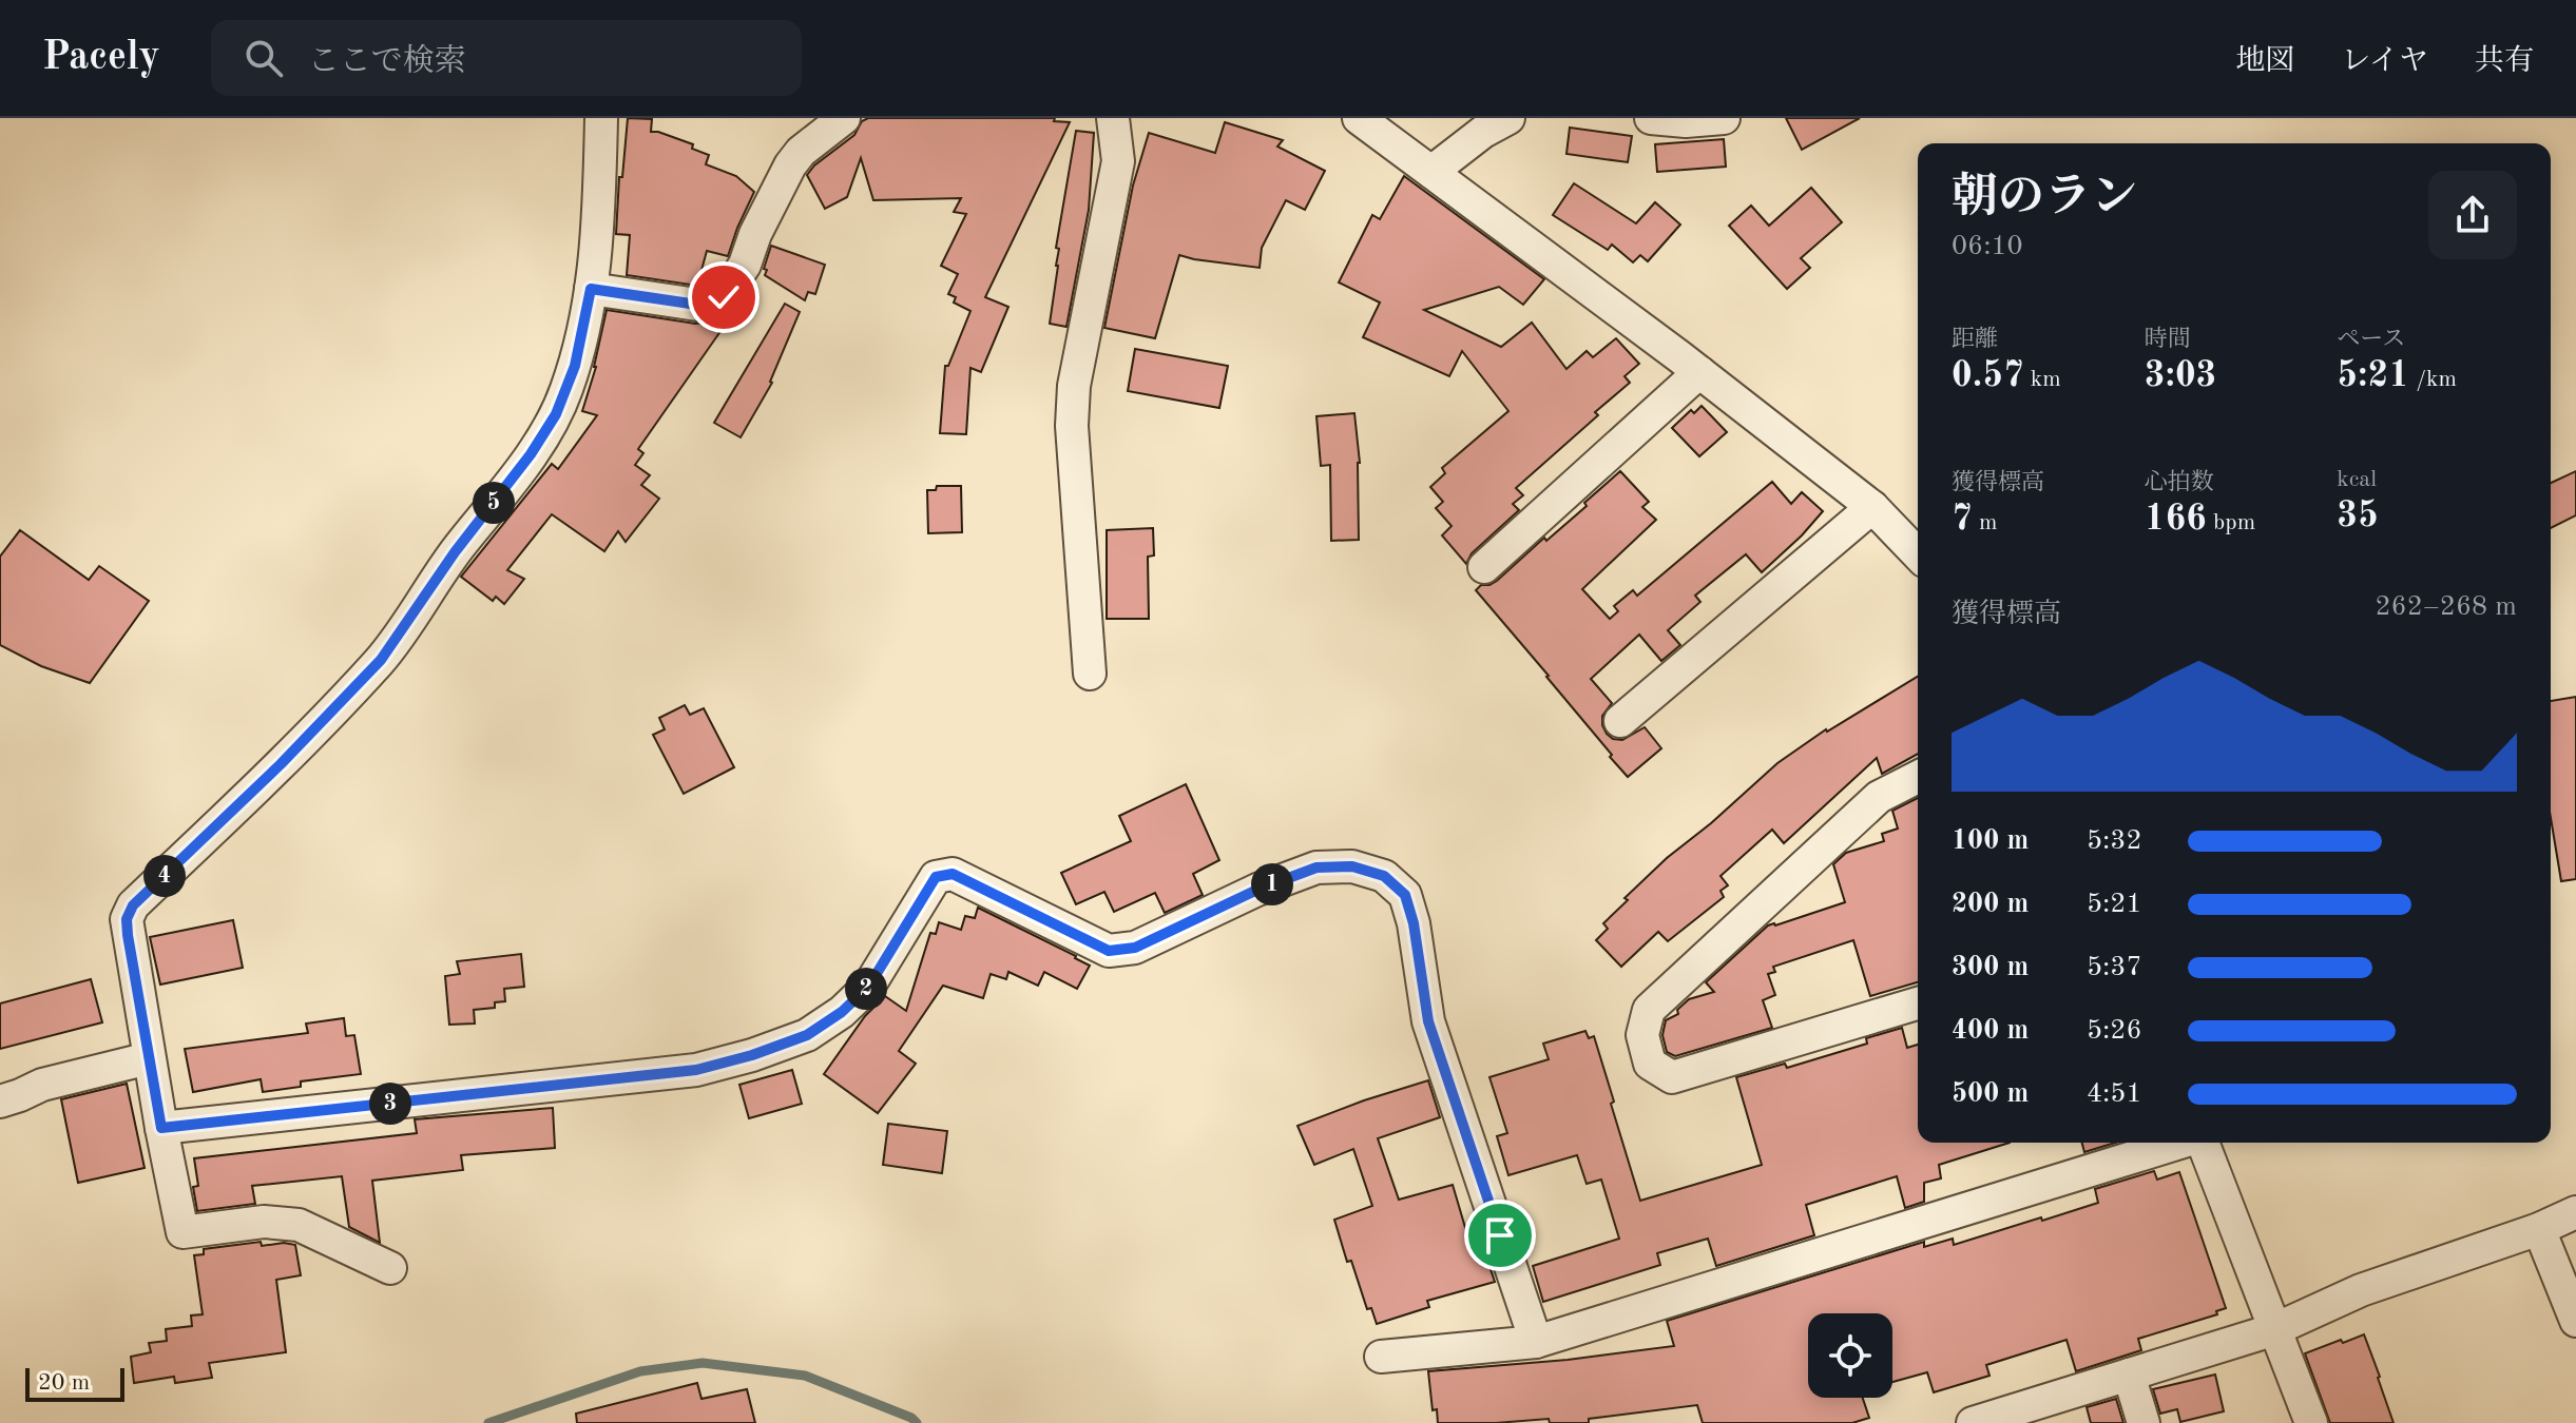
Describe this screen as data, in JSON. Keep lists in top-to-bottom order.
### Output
{
  "scale_bar": "20 m",
  "page": {
    "header": "Pacely",
    "search": "ここで検索",
    "nav": ["地図", "レイヤ", "共有"],
    "heading": ["朝のラン", "06:10"],
    "stats": [
      ["距離", "0.57 km"],
      ["時間", "3:03"],
      ["ペース", "5:21 /km"],
      ["獲得標高", "7 m"],
      ["心拍数", "166 bpm"],
      ["kcal", "35"]
    ],
    "pins": [
      "5",
      "4",
      "1",
      "2",
      "3"
    ],
    "chart": ["獲得標高", "262–268 m"],
    "list": [
      {
        "name": "100 m",
        "note": "5:32"
      },
      {
        "name": "200 m",
        "note": "5:21"
      },
      {
        "name": "300 m",
        "note": "5:37"
      },
      {
        "name": "400 m",
        "note": "5:26"
      },
      {
        "name": "500 m",
        "note": "4:51"
      }
    ],
    "scale": "20 m"
  }
}
